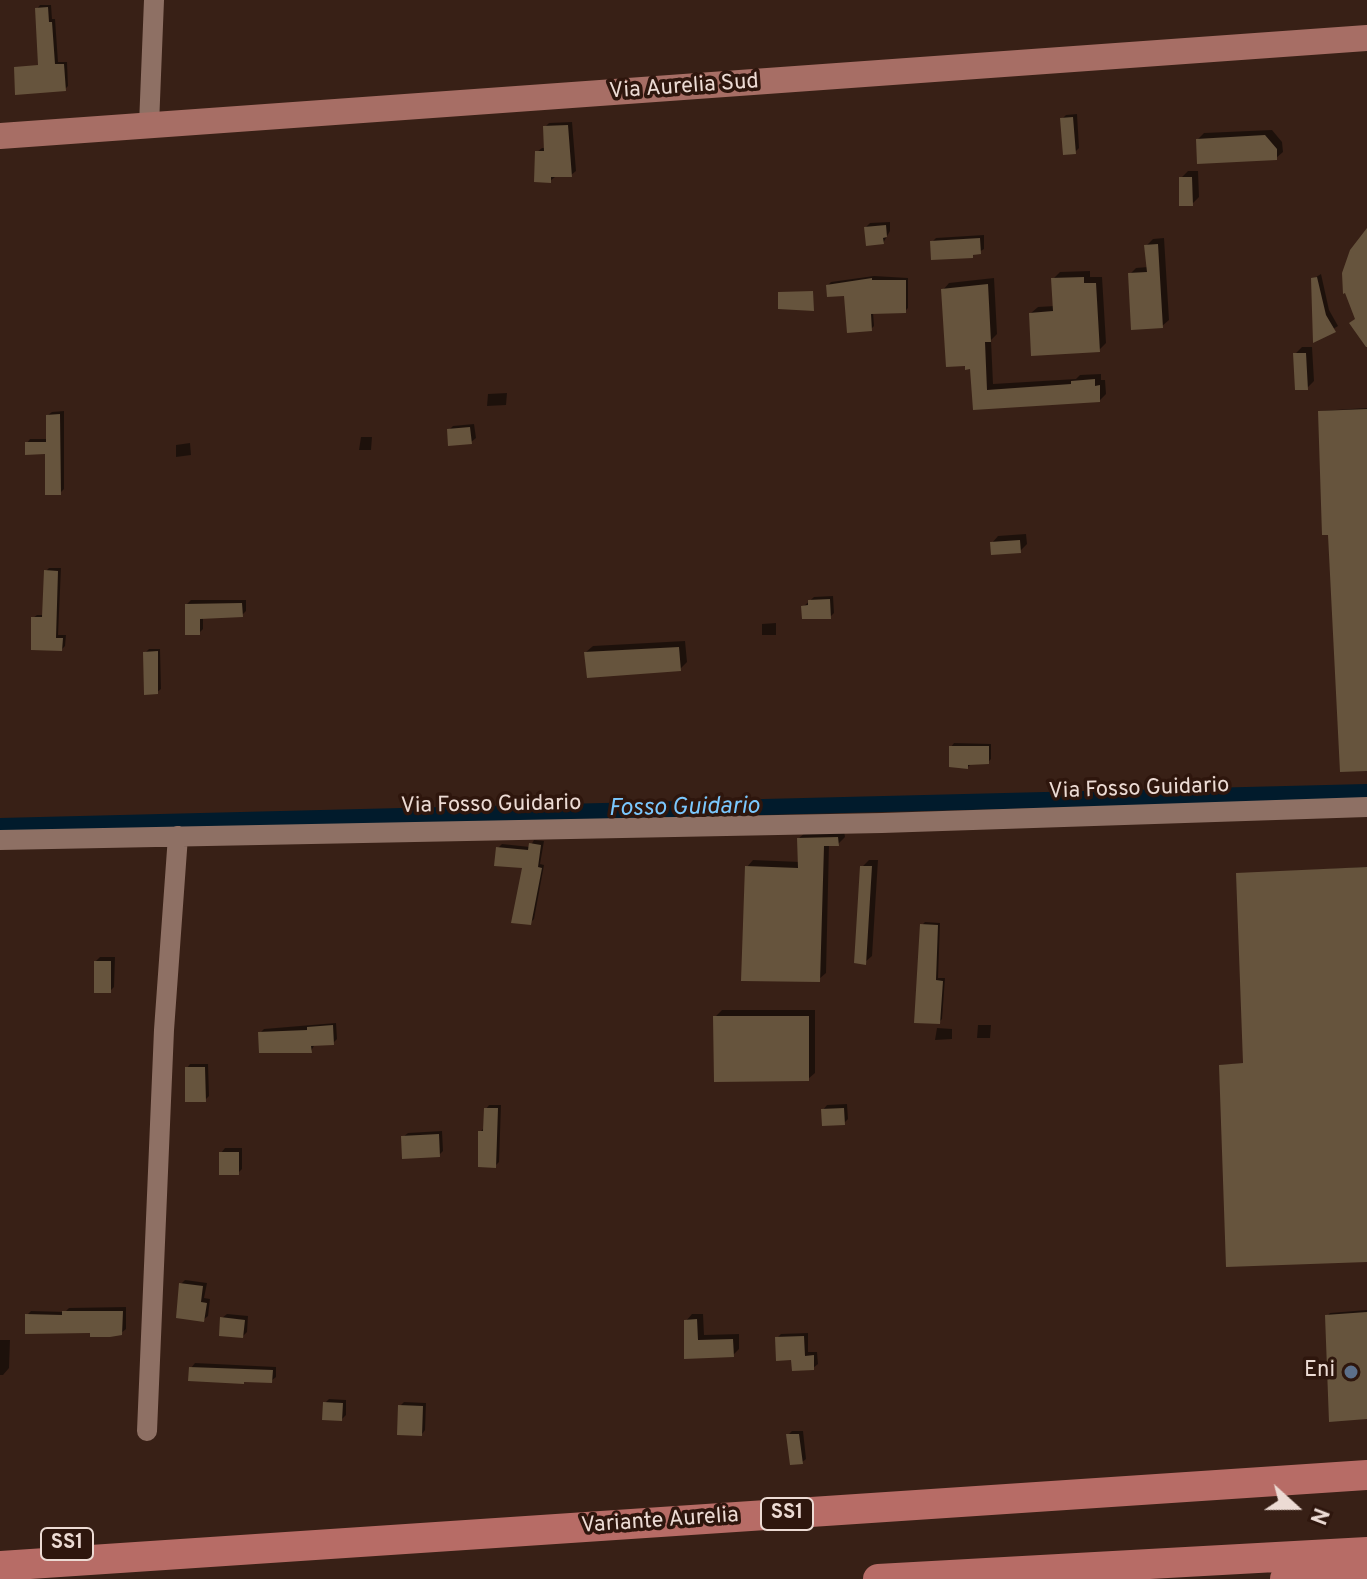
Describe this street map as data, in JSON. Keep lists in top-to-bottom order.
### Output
{
  "streets": {
    "highway": ["SS1", "Variante Aurelia"],
    "main road": ["Via Aurelia Sud"],
    "street": ["Via Fosso Guidario"]
  },
  "water": ["Fosso Guidario"],
  "places": ["Eni"],
  "north": "right"
}
